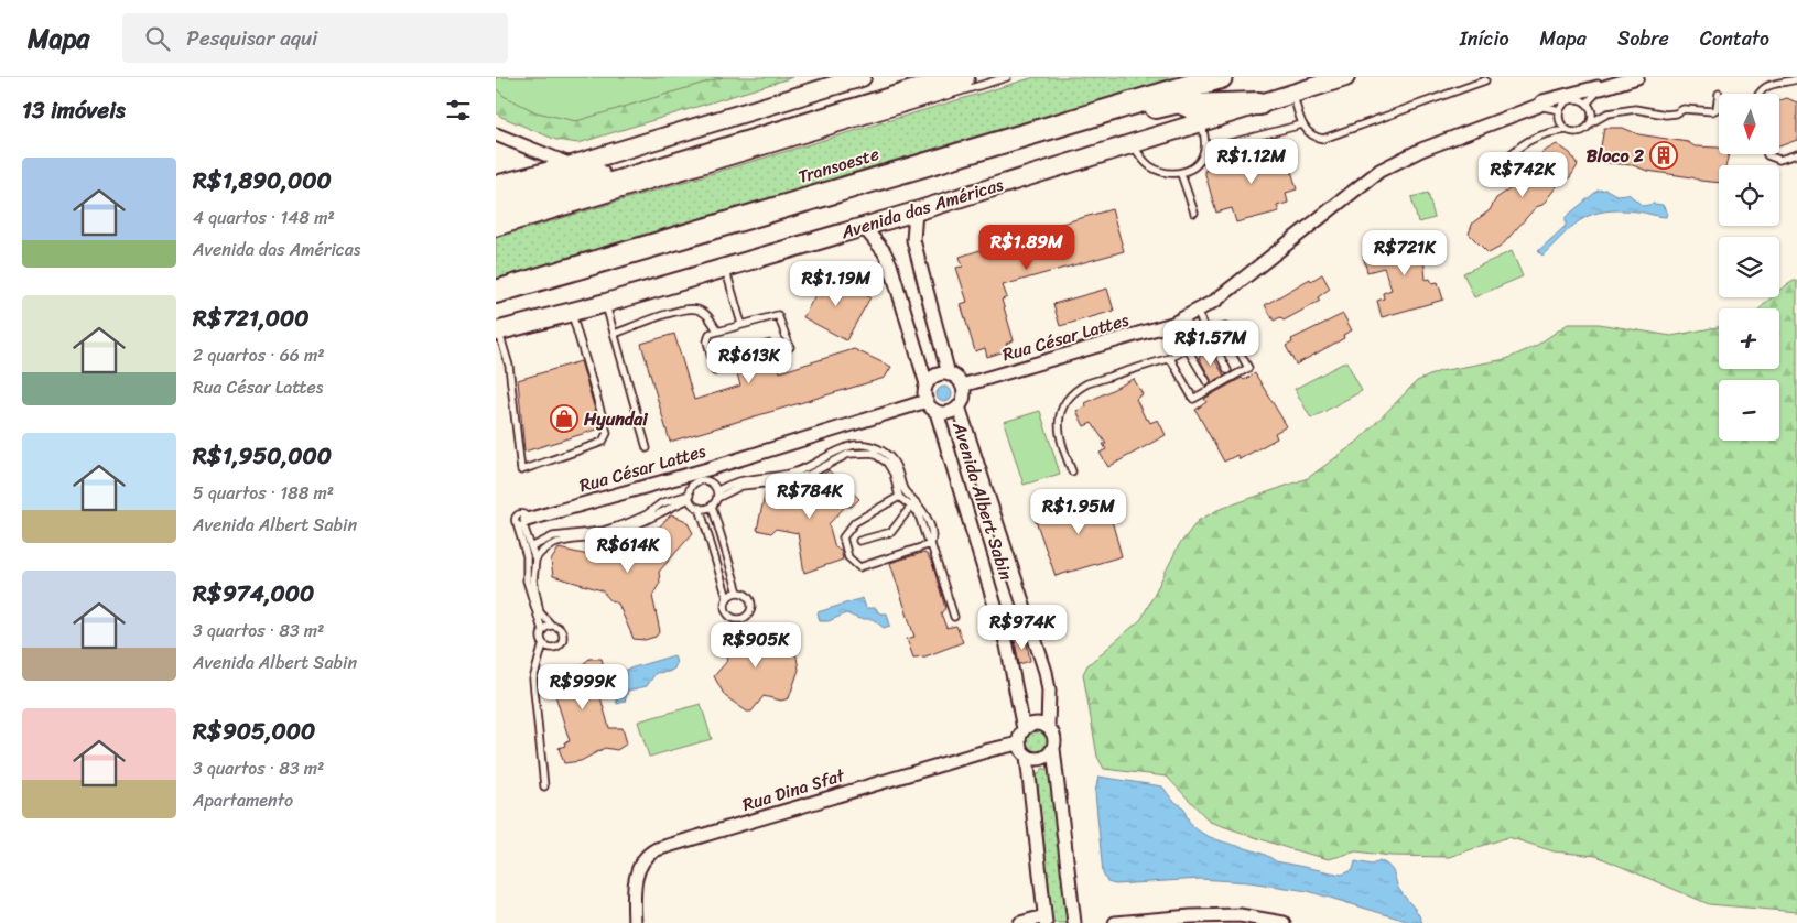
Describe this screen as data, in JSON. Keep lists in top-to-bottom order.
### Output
{
  "streets": {
    "main road": ["Avenida das Américas"],
    "street": ["Rua César Lattes", "Avenida Albert Sabin", "Rua Dina Sfat"],
    "lane": ["Transoeste"]
  },
  "crossings": [
    ["Rua César Lattes", "Avenida Albert Sabin"],
    ["Avenida Albert Sabin", "Rua Dina Sfat"]
  ],
  "places": {
    "building": ["Bloco 2"],
    "shop": ["Hyundai"]
  },
  "north": "bottom",
  "page": {
    "header": "Mapa",
    "search": "Pesquisar aqui",
    "nav": [
      "Início",
      "Mapa",
      "Sobre",
      "Contato"
    ],
    "heading": "13 imóveis",
    "map_buttons": ["+", "−"],
    "price": [
      "R$1.12M",
      "R$742K",
      "R$1.89M",
      "R$721K",
      "R$1.19M",
      "R$1.57M",
      "R$613K",
      "R$784K",
      "R$1.95M",
      "R$614K",
      "R$974K",
      "R$905K",
      "R$999K"
    ],
    "list": [
      {
        "name": "R$1,890,000",
        "note": "4 quartos · 148 m² · Avenida das Américas"
      },
      {
        "name": "R$721,000",
        "note": "2 quartos · 66 m² · Rua César Lattes"
      },
      {
        "name": "R$1,950,000",
        "note": "5 quartos · 188 m² · Avenida Albert Sabin"
      },
      {
        "name": "R$974,000",
        "note": "3 quartos · 83 m² · Avenida Albert Sabin"
      },
      {
        "name": "R$905,000",
        "note": "3 quartos · 83 m² · Apartamento"
      }
    ]
  }
}
